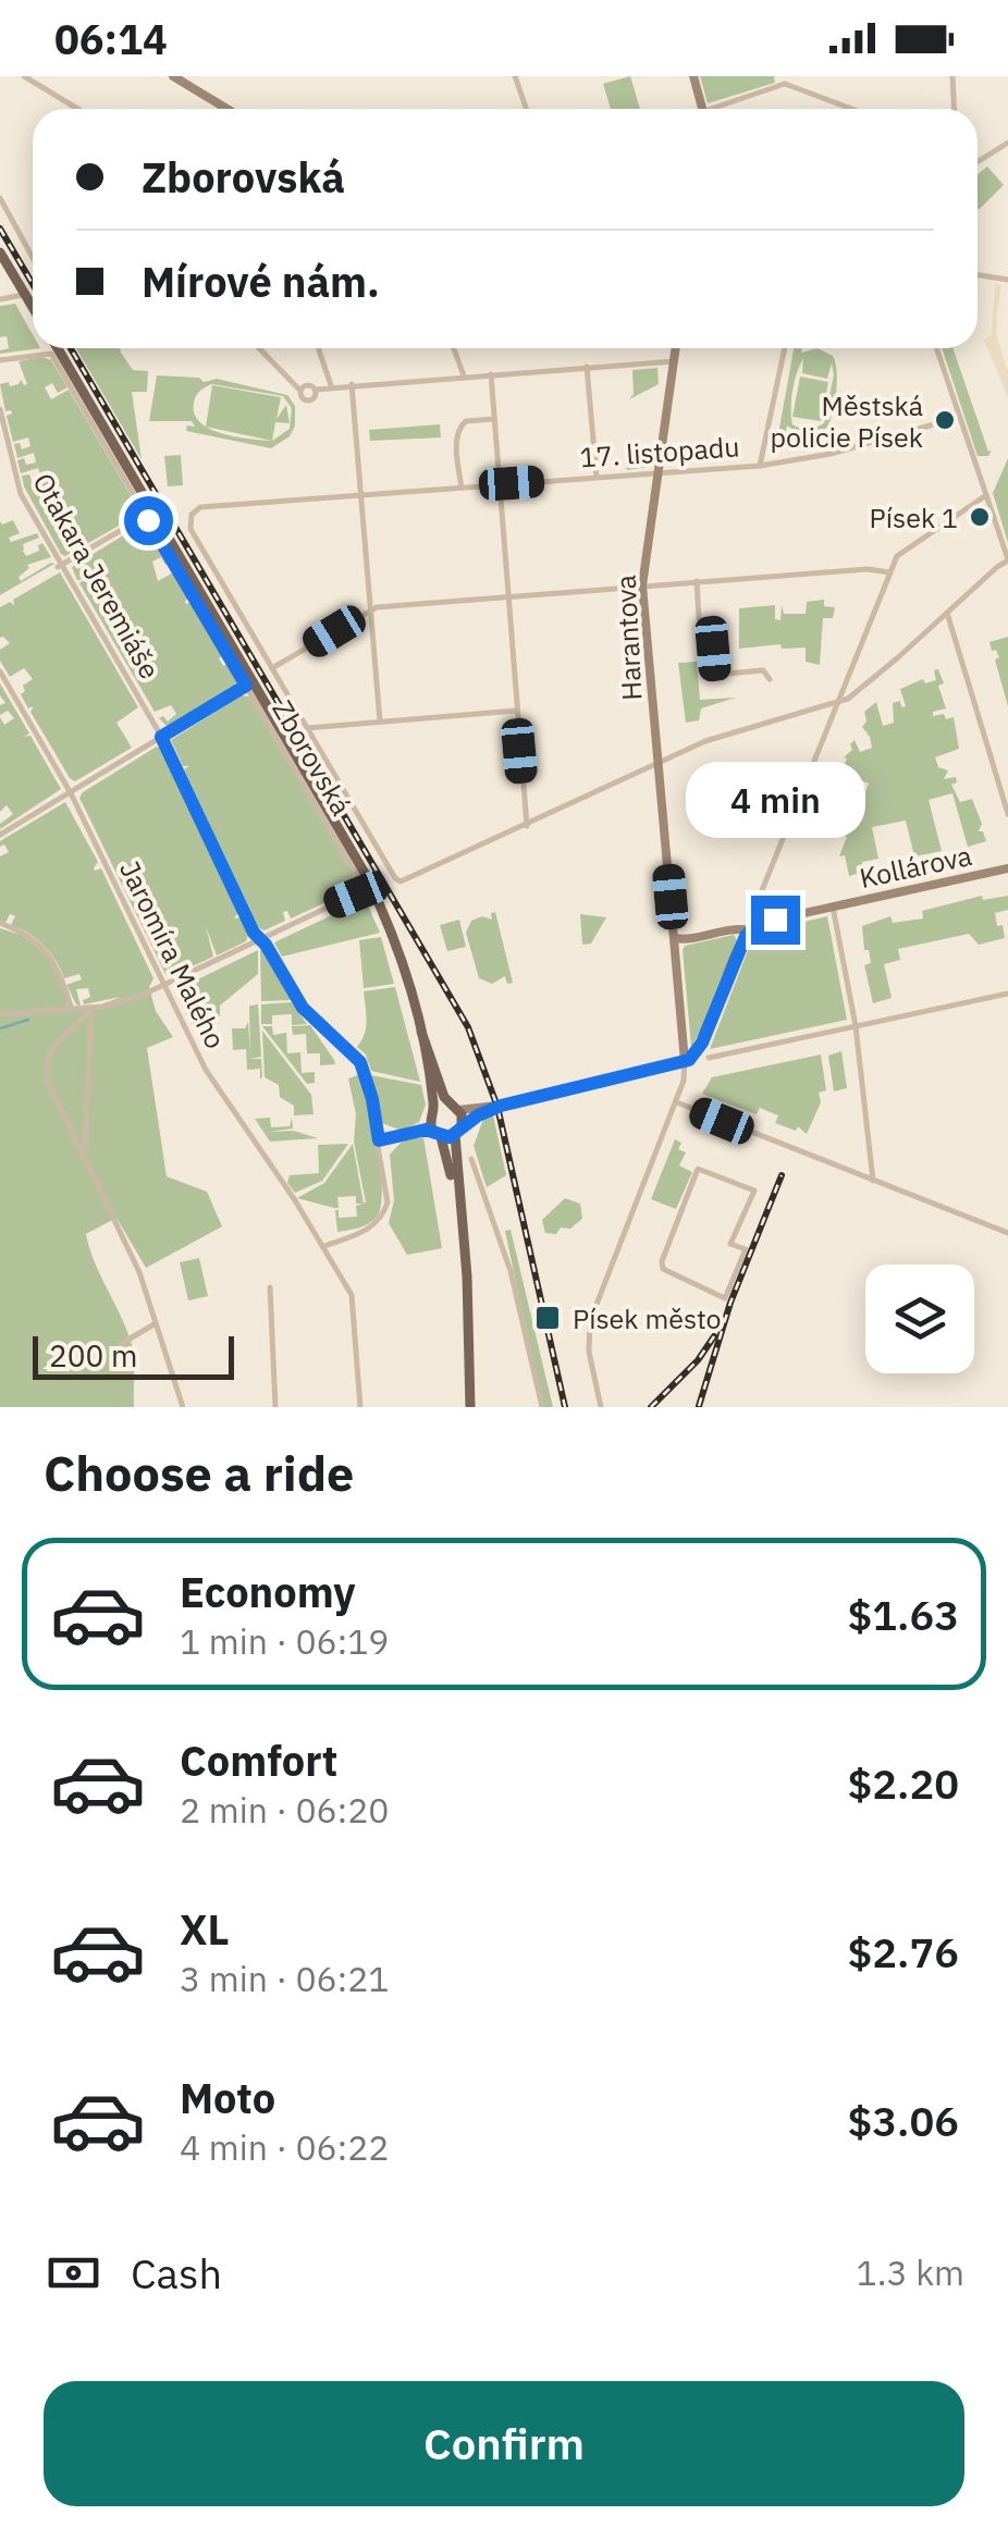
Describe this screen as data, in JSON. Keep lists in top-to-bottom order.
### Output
{
  "streets": {
    "street": [
      "17. listopadu",
      "Otakara Jeremiáše",
      "Harantova",
      "Zborovská",
      "Kollárova",
      "Jaromíra Malého"
    ]
  },
  "crossings": [
    ["17. listopadu", "Harantova"],
    ["Otakara Jeremiáše", "Jaromíra Malého"],
    ["Harantova", "Kollárova"]
  ],
  "places": {
    "other": ["Městská policie Písek", "Písek 1"],
    "transit": ["Písek město"]
  },
  "scale_bar": "200 m",
  "page": {
    "status": "06:14",
    "banner": ["Zborovská", "Mírové nám."],
    "bubble": "4 min",
    "scale": "200 m",
    "heading": "Choose a ride",
    "list": [
      {
        "name": "Economy",
        "note": "1 min · 06:19",
        "value": "$1.63"
      },
      {
        "name": "Comfort",
        "note": "2 min · 06:20",
        "value": "$2.20"
      },
      {
        "name": "XL",
        "note": "3 min · 06:21",
        "value": "$2.76"
      },
      {
        "name": "Moto",
        "note": "4 min · 06:22",
        "value": "$3.06"
      }
    ],
    "pay": ["Cash", "1.3 km"],
    "buttons": "Confirm"
  }
}
